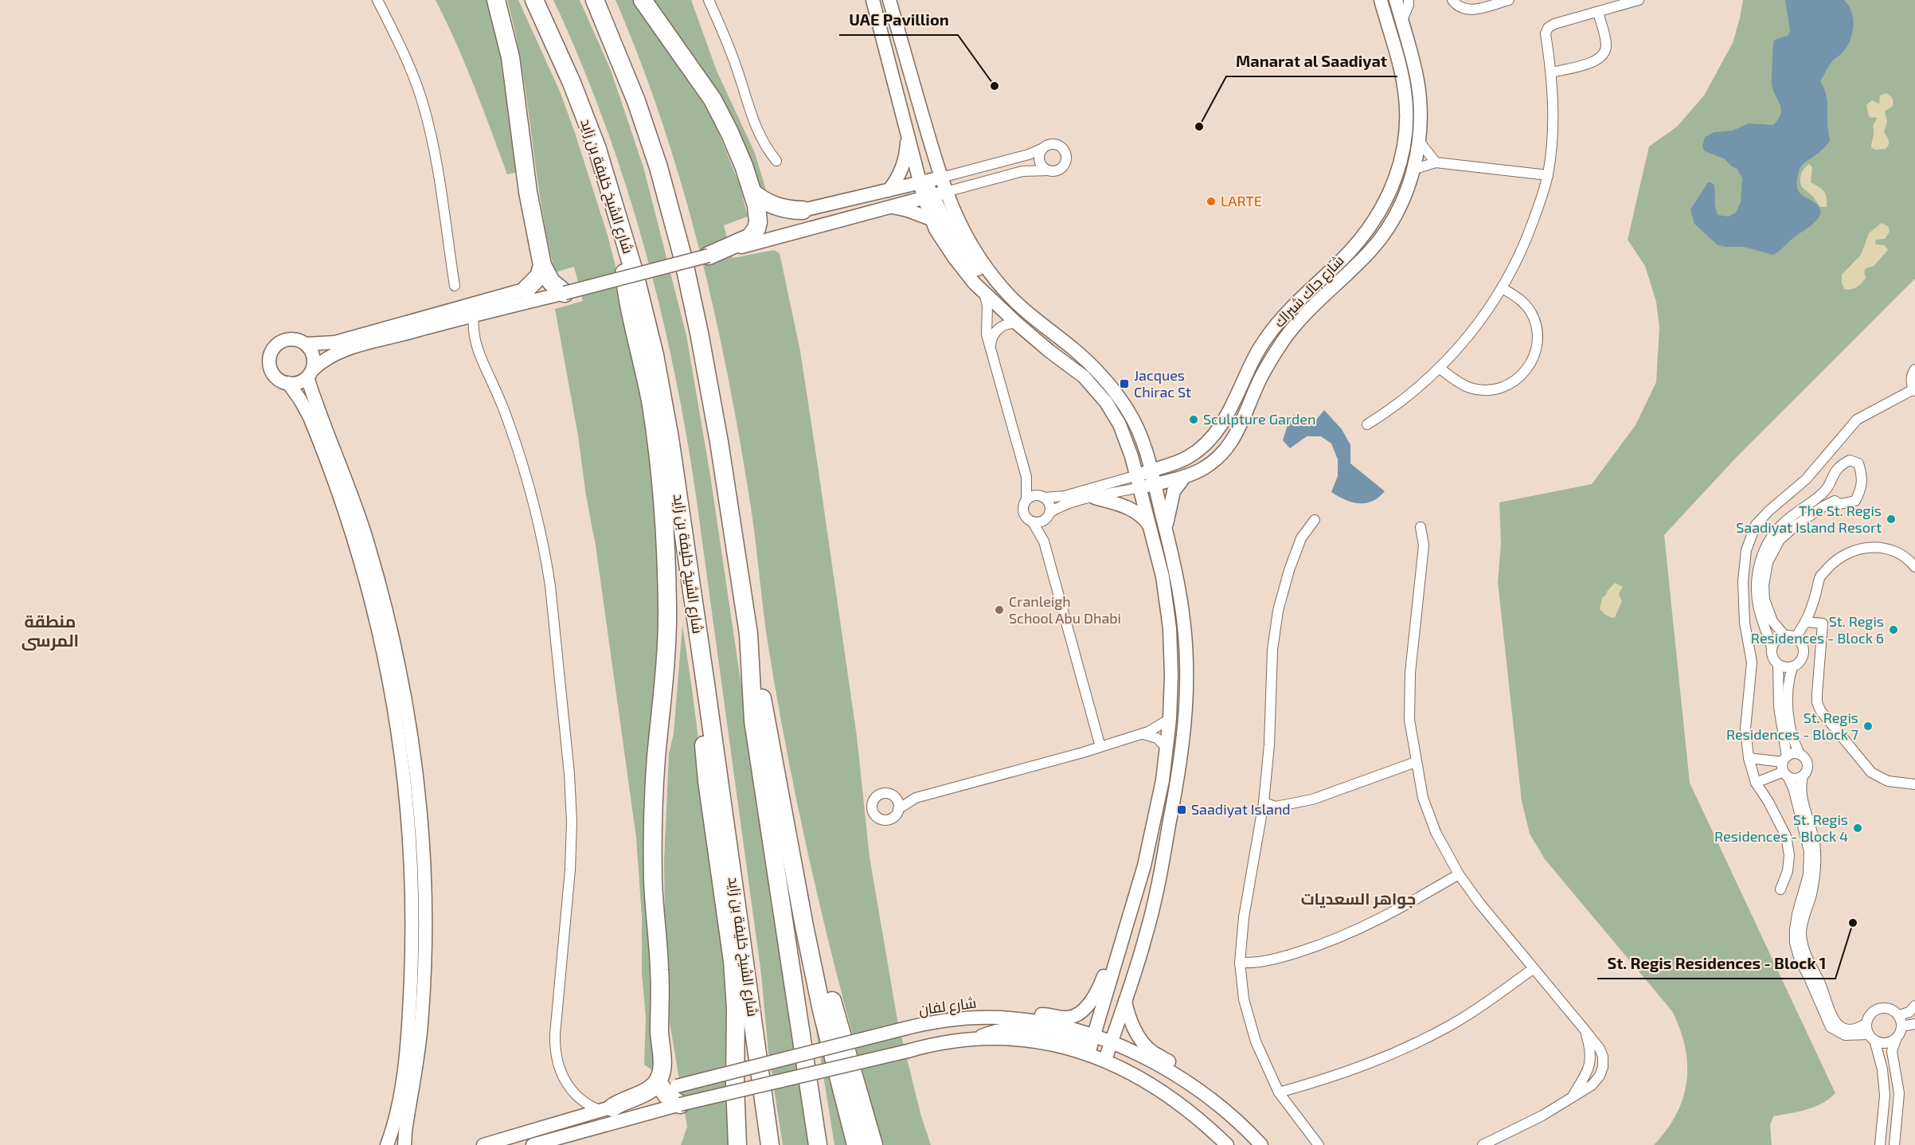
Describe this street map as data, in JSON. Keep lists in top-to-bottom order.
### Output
{
  "streets": {
    "highway": ["شارع الشيخ خليفة بن زايد"],
    "street": ["شارع جاك شيراك", "شارع لفان"]
  },
  "districts": ["منطقة المرسى", "جواهر السعديات"],
  "places": {
    "other": [
      "UAE Pavillion",
      "Manarat al Saadiyat",
      "LARTE",
      "Sculpture Garden",
      "The St. Regis Saadiyat Island Resort",
      "Cranleigh School Abu Dhabi",
      "St. Regis Residences - Block 6",
      "St. Regis Residences - Block 7",
      "St. Regis Residences - Block 4",
      "St. Regis Residences - Block 1"
    ],
    "transit": ["Jacques Chirac St", "Saadiyat Island"]
  }
}
